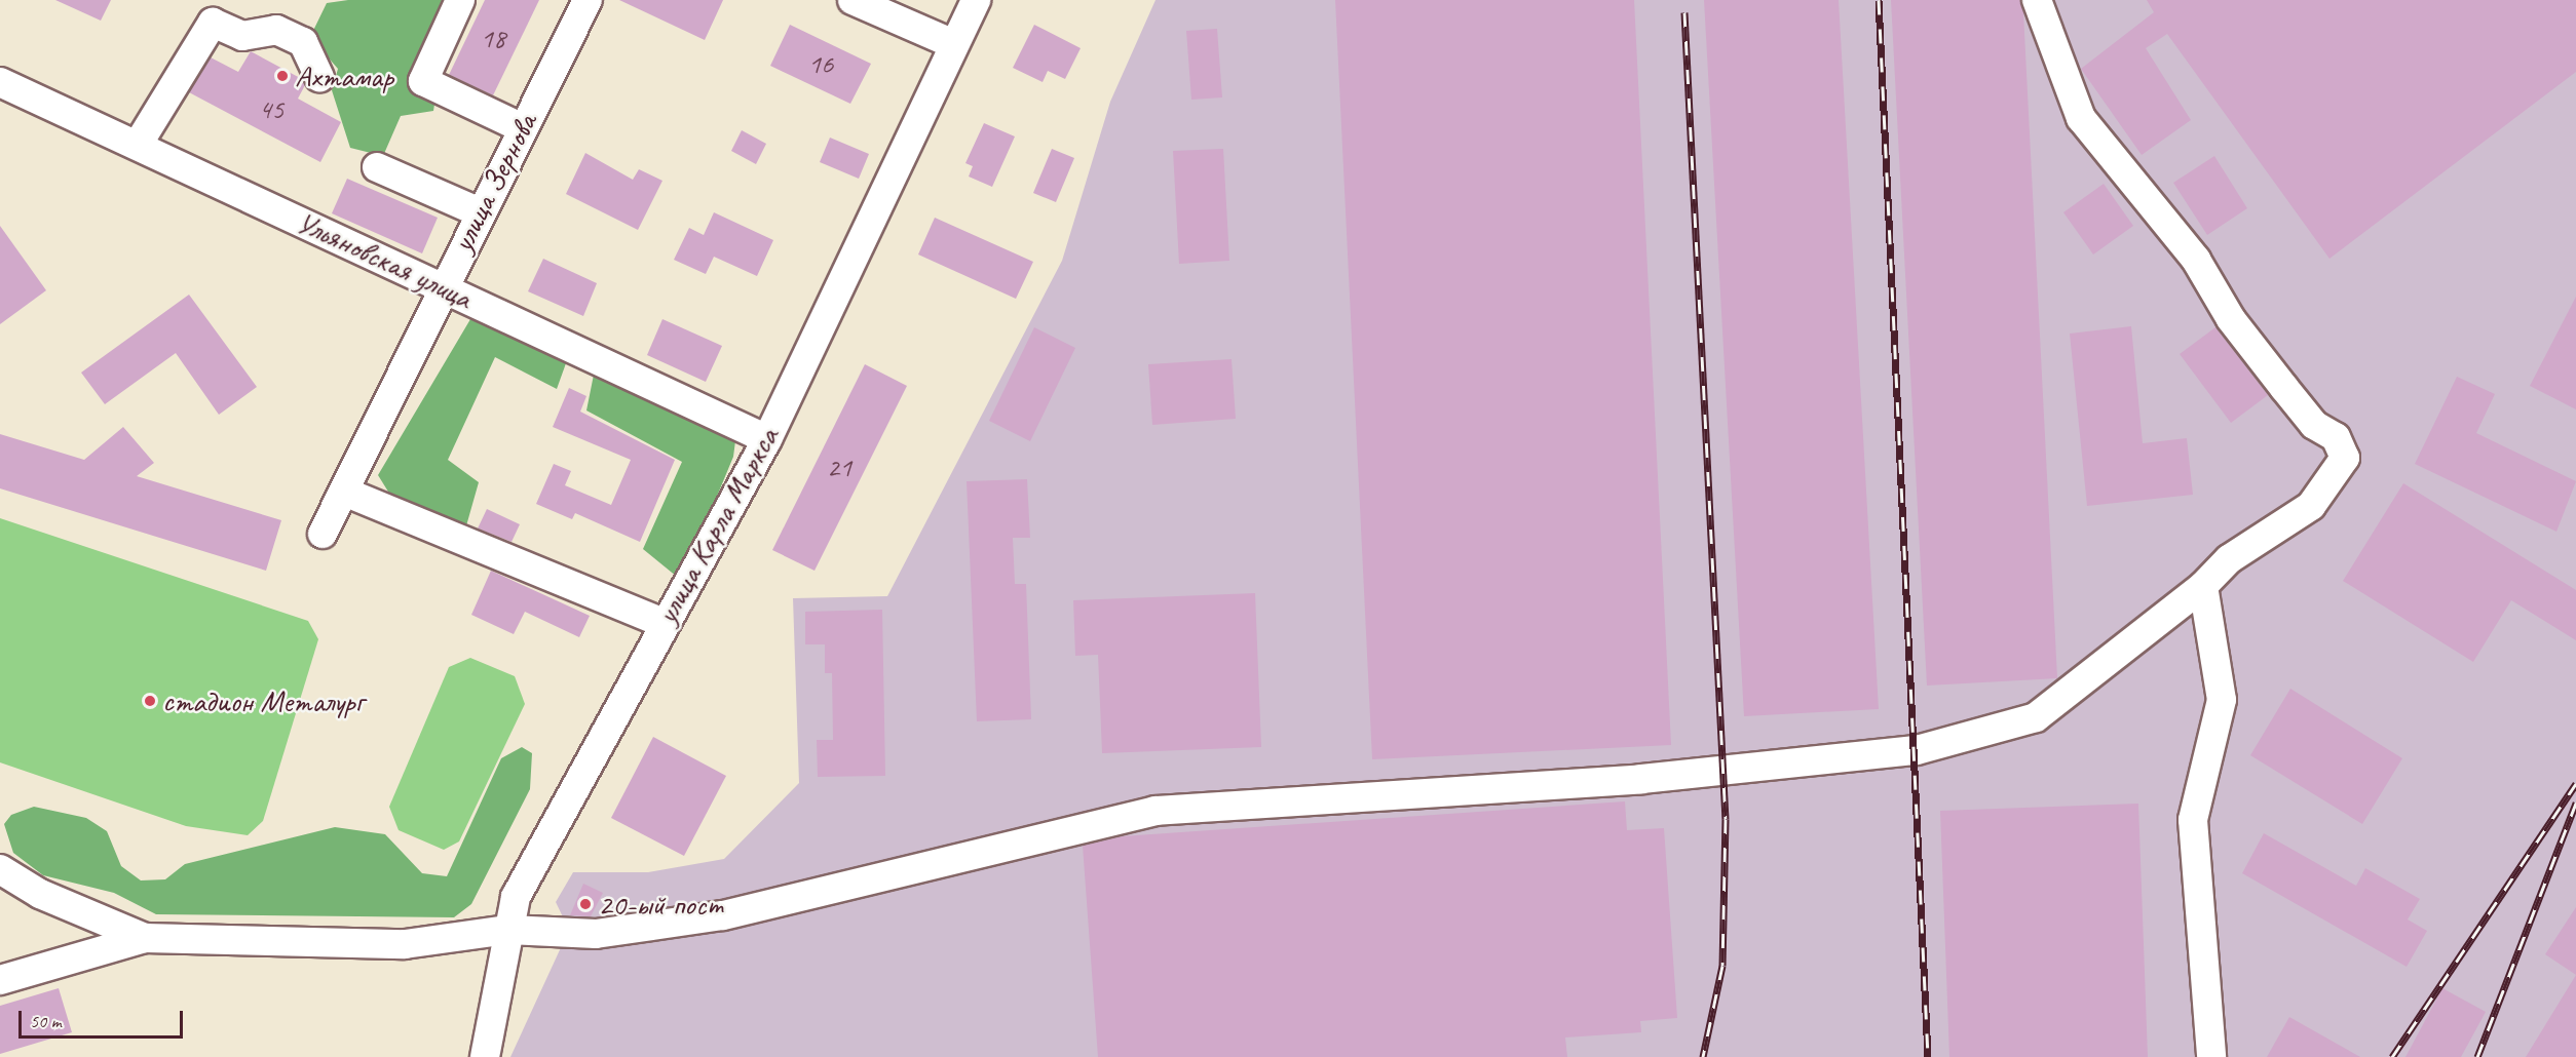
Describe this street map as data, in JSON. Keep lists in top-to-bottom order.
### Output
{
  "streets": {
    "street": ["улица Зернова", "Ульяновская улица", "улица Карла Маркса"]
  },
  "crossings": [
    ["улица Зернова", "Ульяновская улица"],
    ["Ульяновская улица", "улица Карла Маркса"]
  ],
  "places": ["Ахтамар", "стадион Металург", "20-ый пост"],
  "house_numbers": [
    "18",
    "16",
    "45",
    "21"
  ],
  "scale_bar": "50 m"
}
